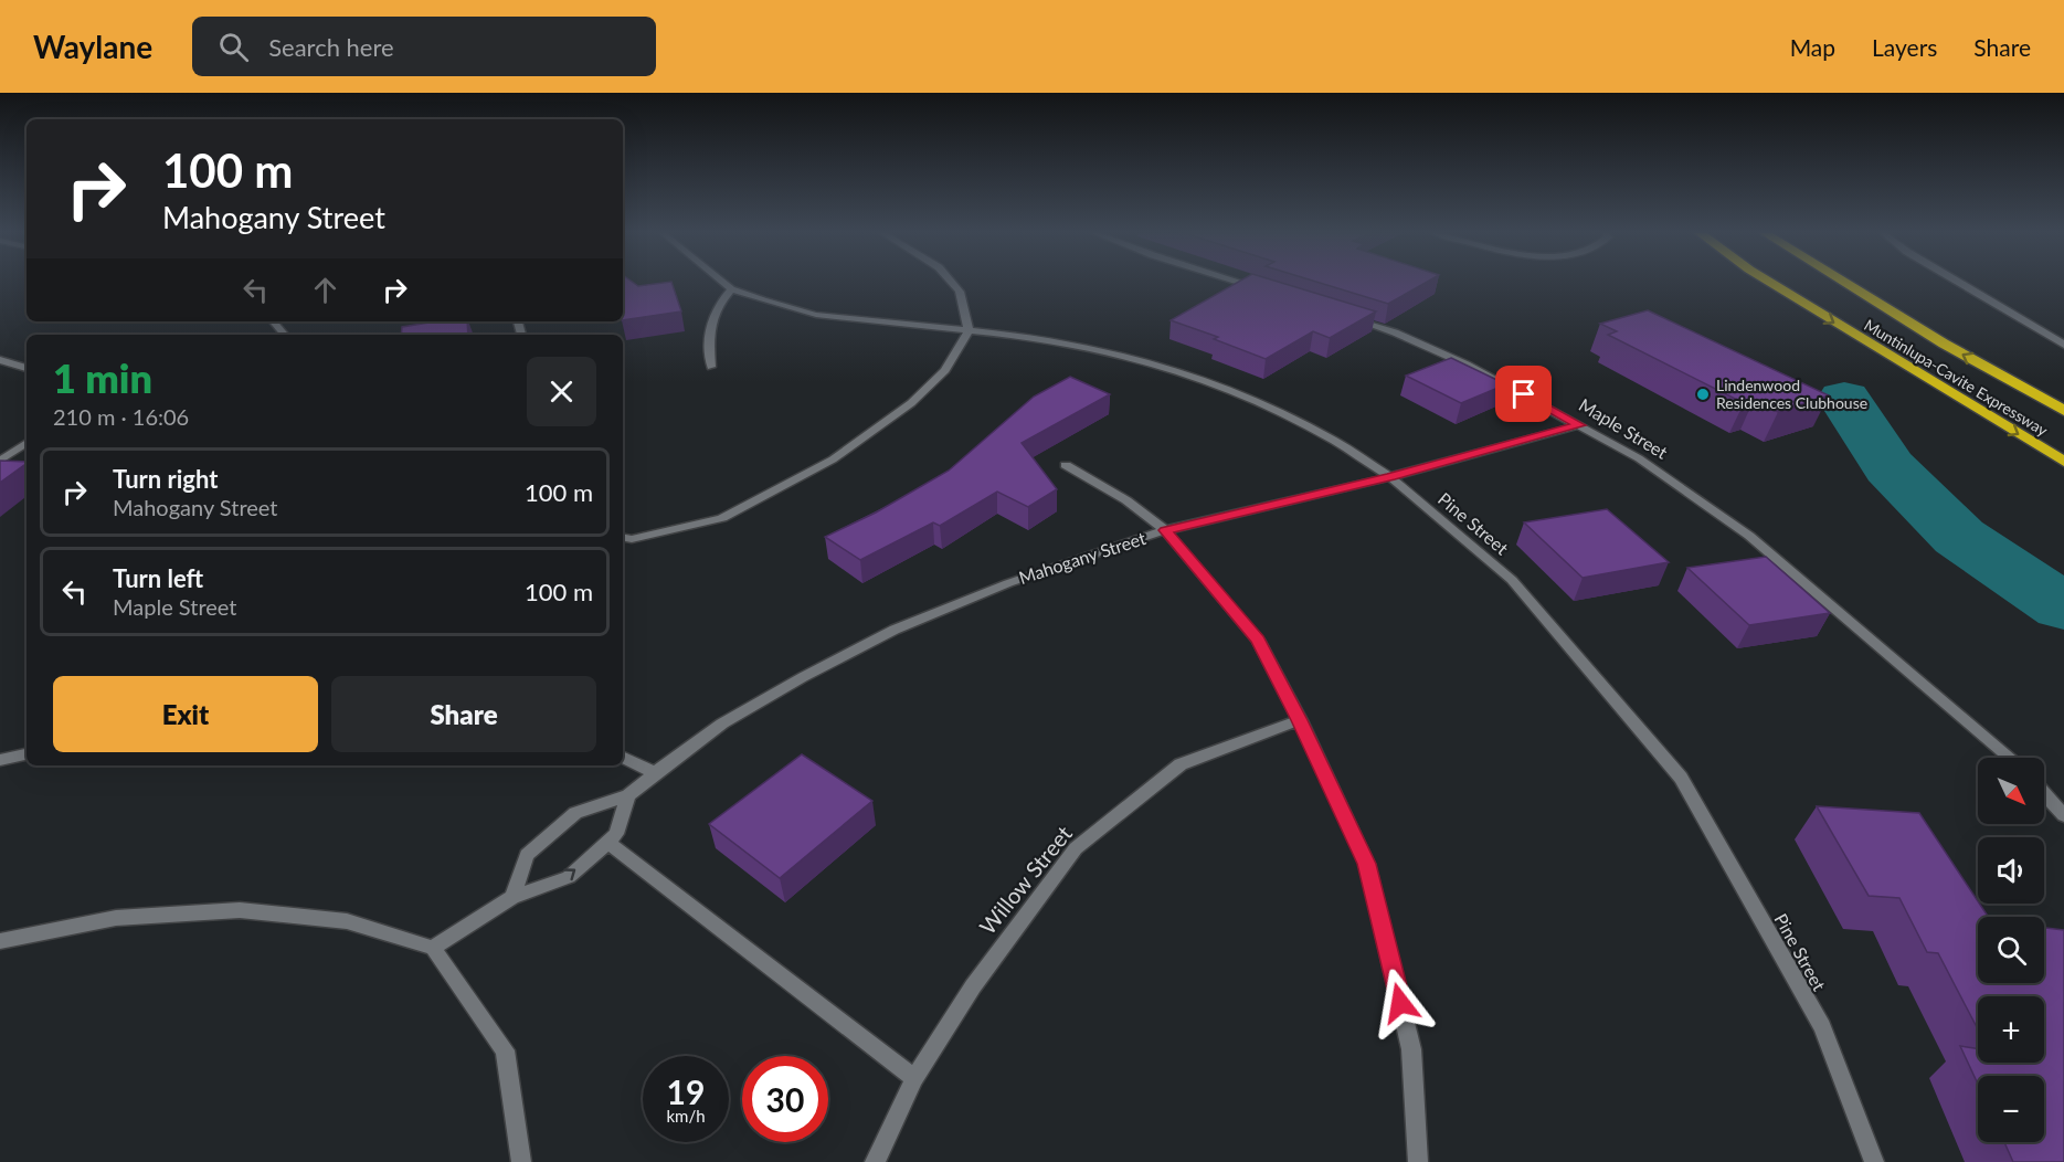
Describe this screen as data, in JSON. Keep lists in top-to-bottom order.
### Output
{
  "streets": {
    "highway": ["Muntinlupa-Cavite Expressway"],
    "street": [
      "Maple Street",
      "Pine Street",
      "Mahogany Street",
      "Willow Street"
    ]
  },
  "crossings": [
    ["Maple Street", "Mahogany Street"],
    ["Pine Street", "Mahogany Street"]
  ],
  "places": ["Lindenwood Residences Clubhouse"],
  "north": "bottom right",
  "page": {
    "header": "Waylane",
    "search": "Search here",
    "nav": ["Map", "Layers", "Share"],
    "turn": ["100 m", "Mahogany Street"],
    "heading": ["1 min", "210 m · 16:06"],
    "list": [
      {
        "name": "Turn right",
        "note": "Mahogany Street",
        "value": "100 m"
      },
      {
        "name": "Turn left",
        "note": "Maple Street",
        "value": "100 m"
      }
    ],
    "buttons": ["Exit", "Share"],
    "map_buttons": ["+", "−"],
    "speed": "19 km/h",
    "limit": "30"
  }
}
